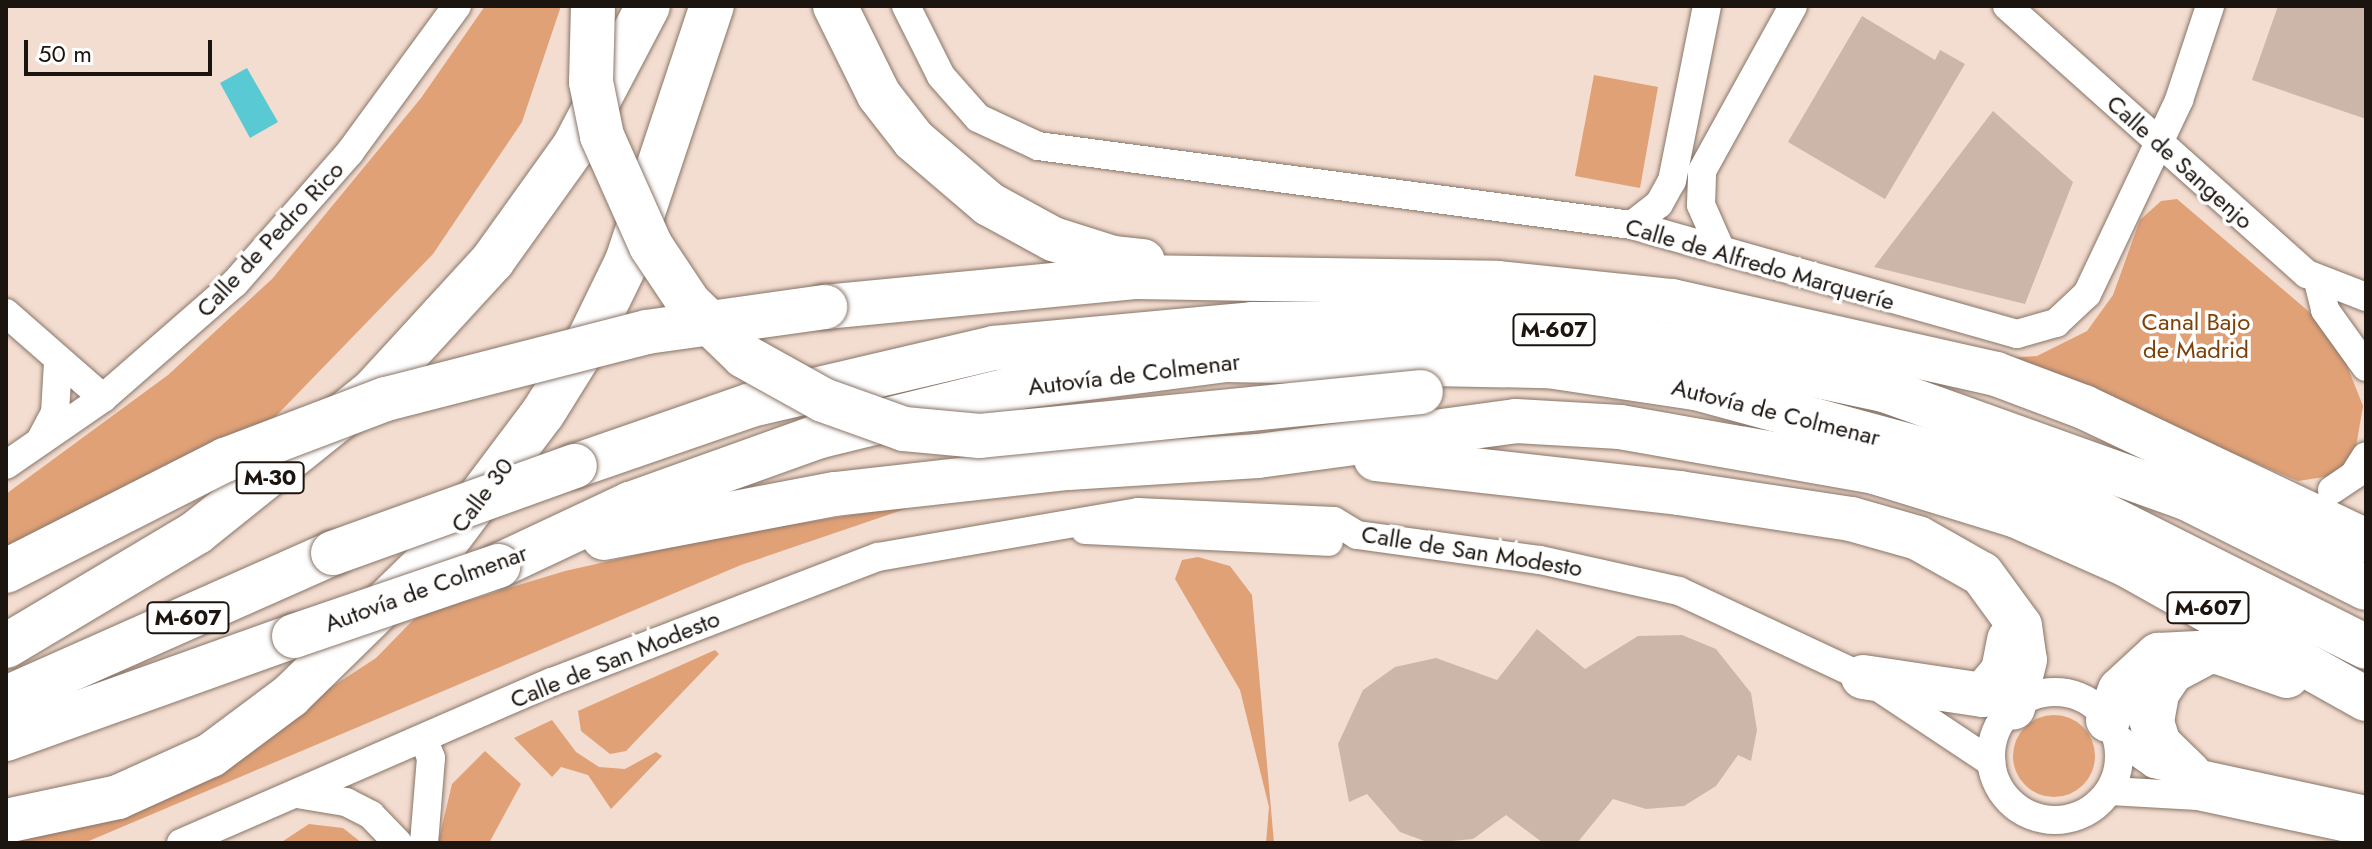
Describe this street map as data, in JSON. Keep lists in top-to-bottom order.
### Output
{
  "streets": {
    "highway": [
      "M-607",
      "Autovía de Colmenar",
      "M-30",
      "Calle 30"
    ],
    "street": [
      "Calle de Sangenjo",
      "Calle de Pedro Rico",
      "Calle de Alfredo Marqueríe",
      "Calle de San Modesto"
    ]
  },
  "crossings": [
    ["Calle de Sangenjo", "Calle de Alfredo Marqueríe"]
  ],
  "parks": ["Canal Bajo de Madrid"],
  "scale_bar": "50 m"
}
